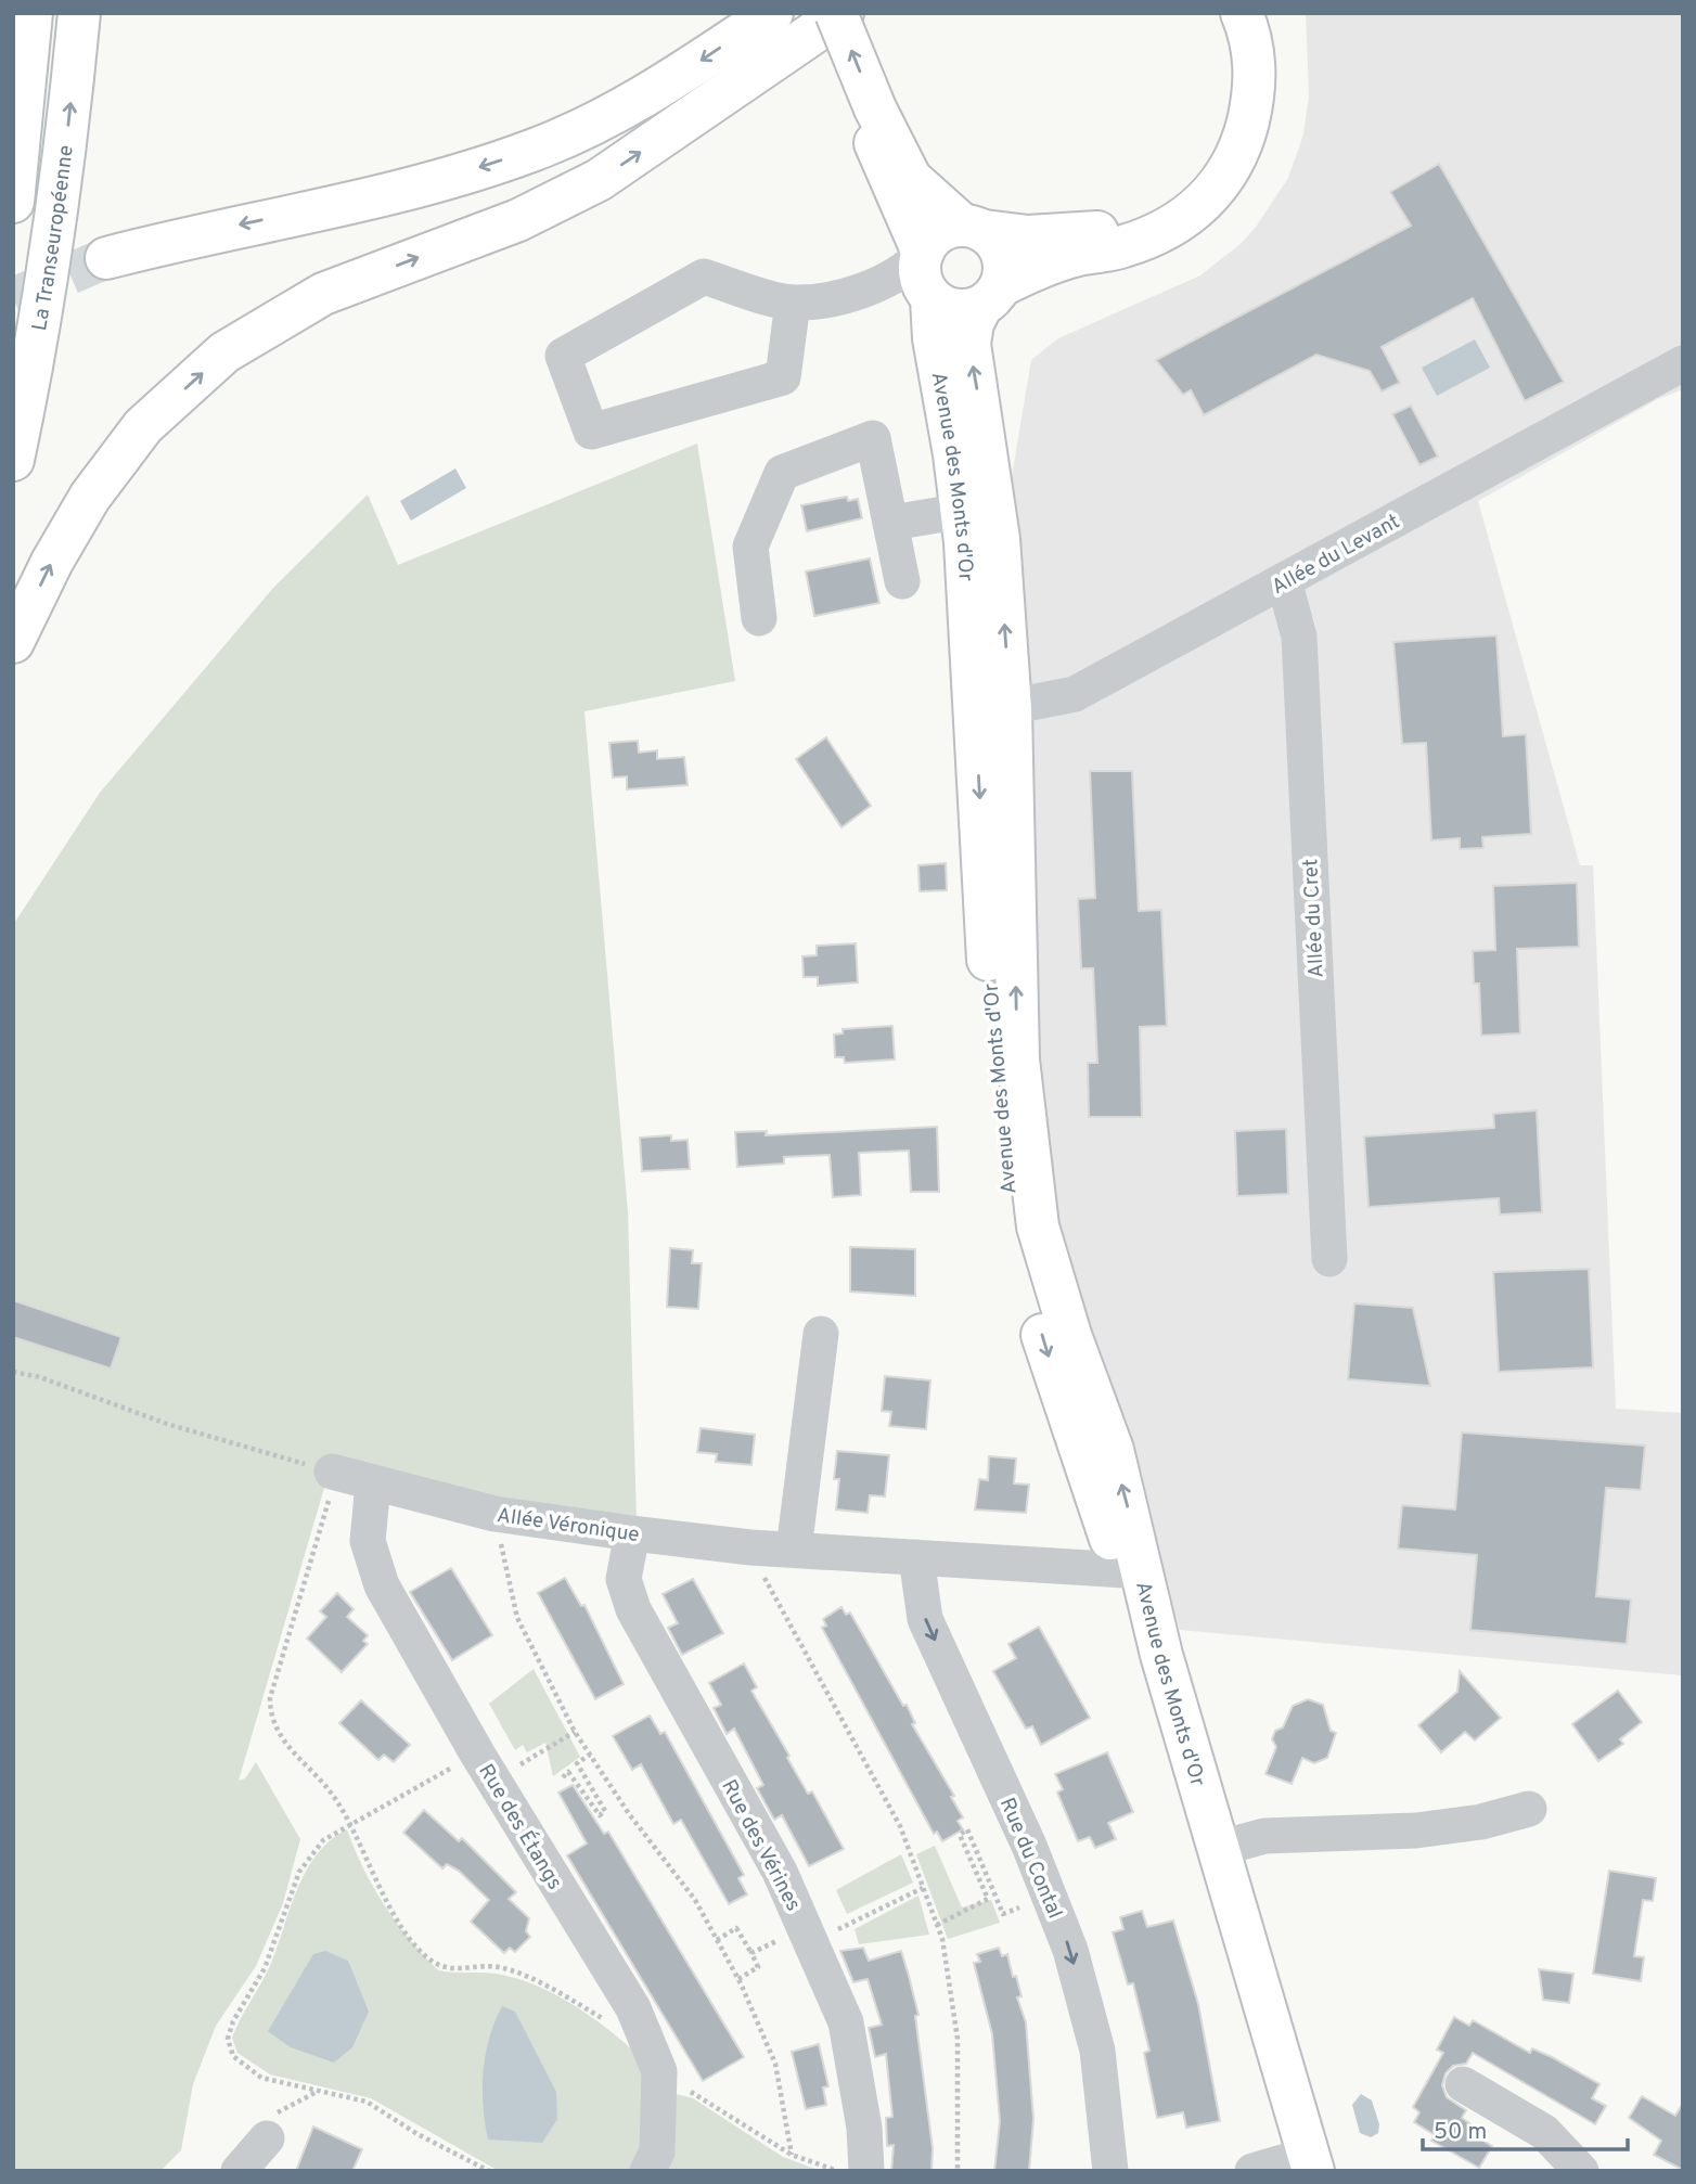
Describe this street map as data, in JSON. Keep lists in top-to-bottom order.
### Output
{
  "streets": {
    "main road": ["La Transeuropéenne", "Avenue des Monts d'Or"],
    "street": [
      "Allée du Levant",
      "Allée du Cret",
      "Allée Véronique",
      "Rue des Étangs",
      "Rue des Vérines",
      "Rue du Contal"
    ]
  },
  "crossings": [
    ["Avenue des Monts d'Or", "Allée du Levant"],
    ["Avenue des Monts d'Or", "Allée Véronique"],
    ["Allée du Levant", "Allée du Cret"],
    ["Allée Véronique", "Rue des Étangs"],
    ["Allée Véronique", "Rue des Vérines"],
    ["Allée Véronique", "Rue du Contal"]
  ],
  "one_way": ["Rue du Contal"],
  "scale_bar": "50 m"
}
